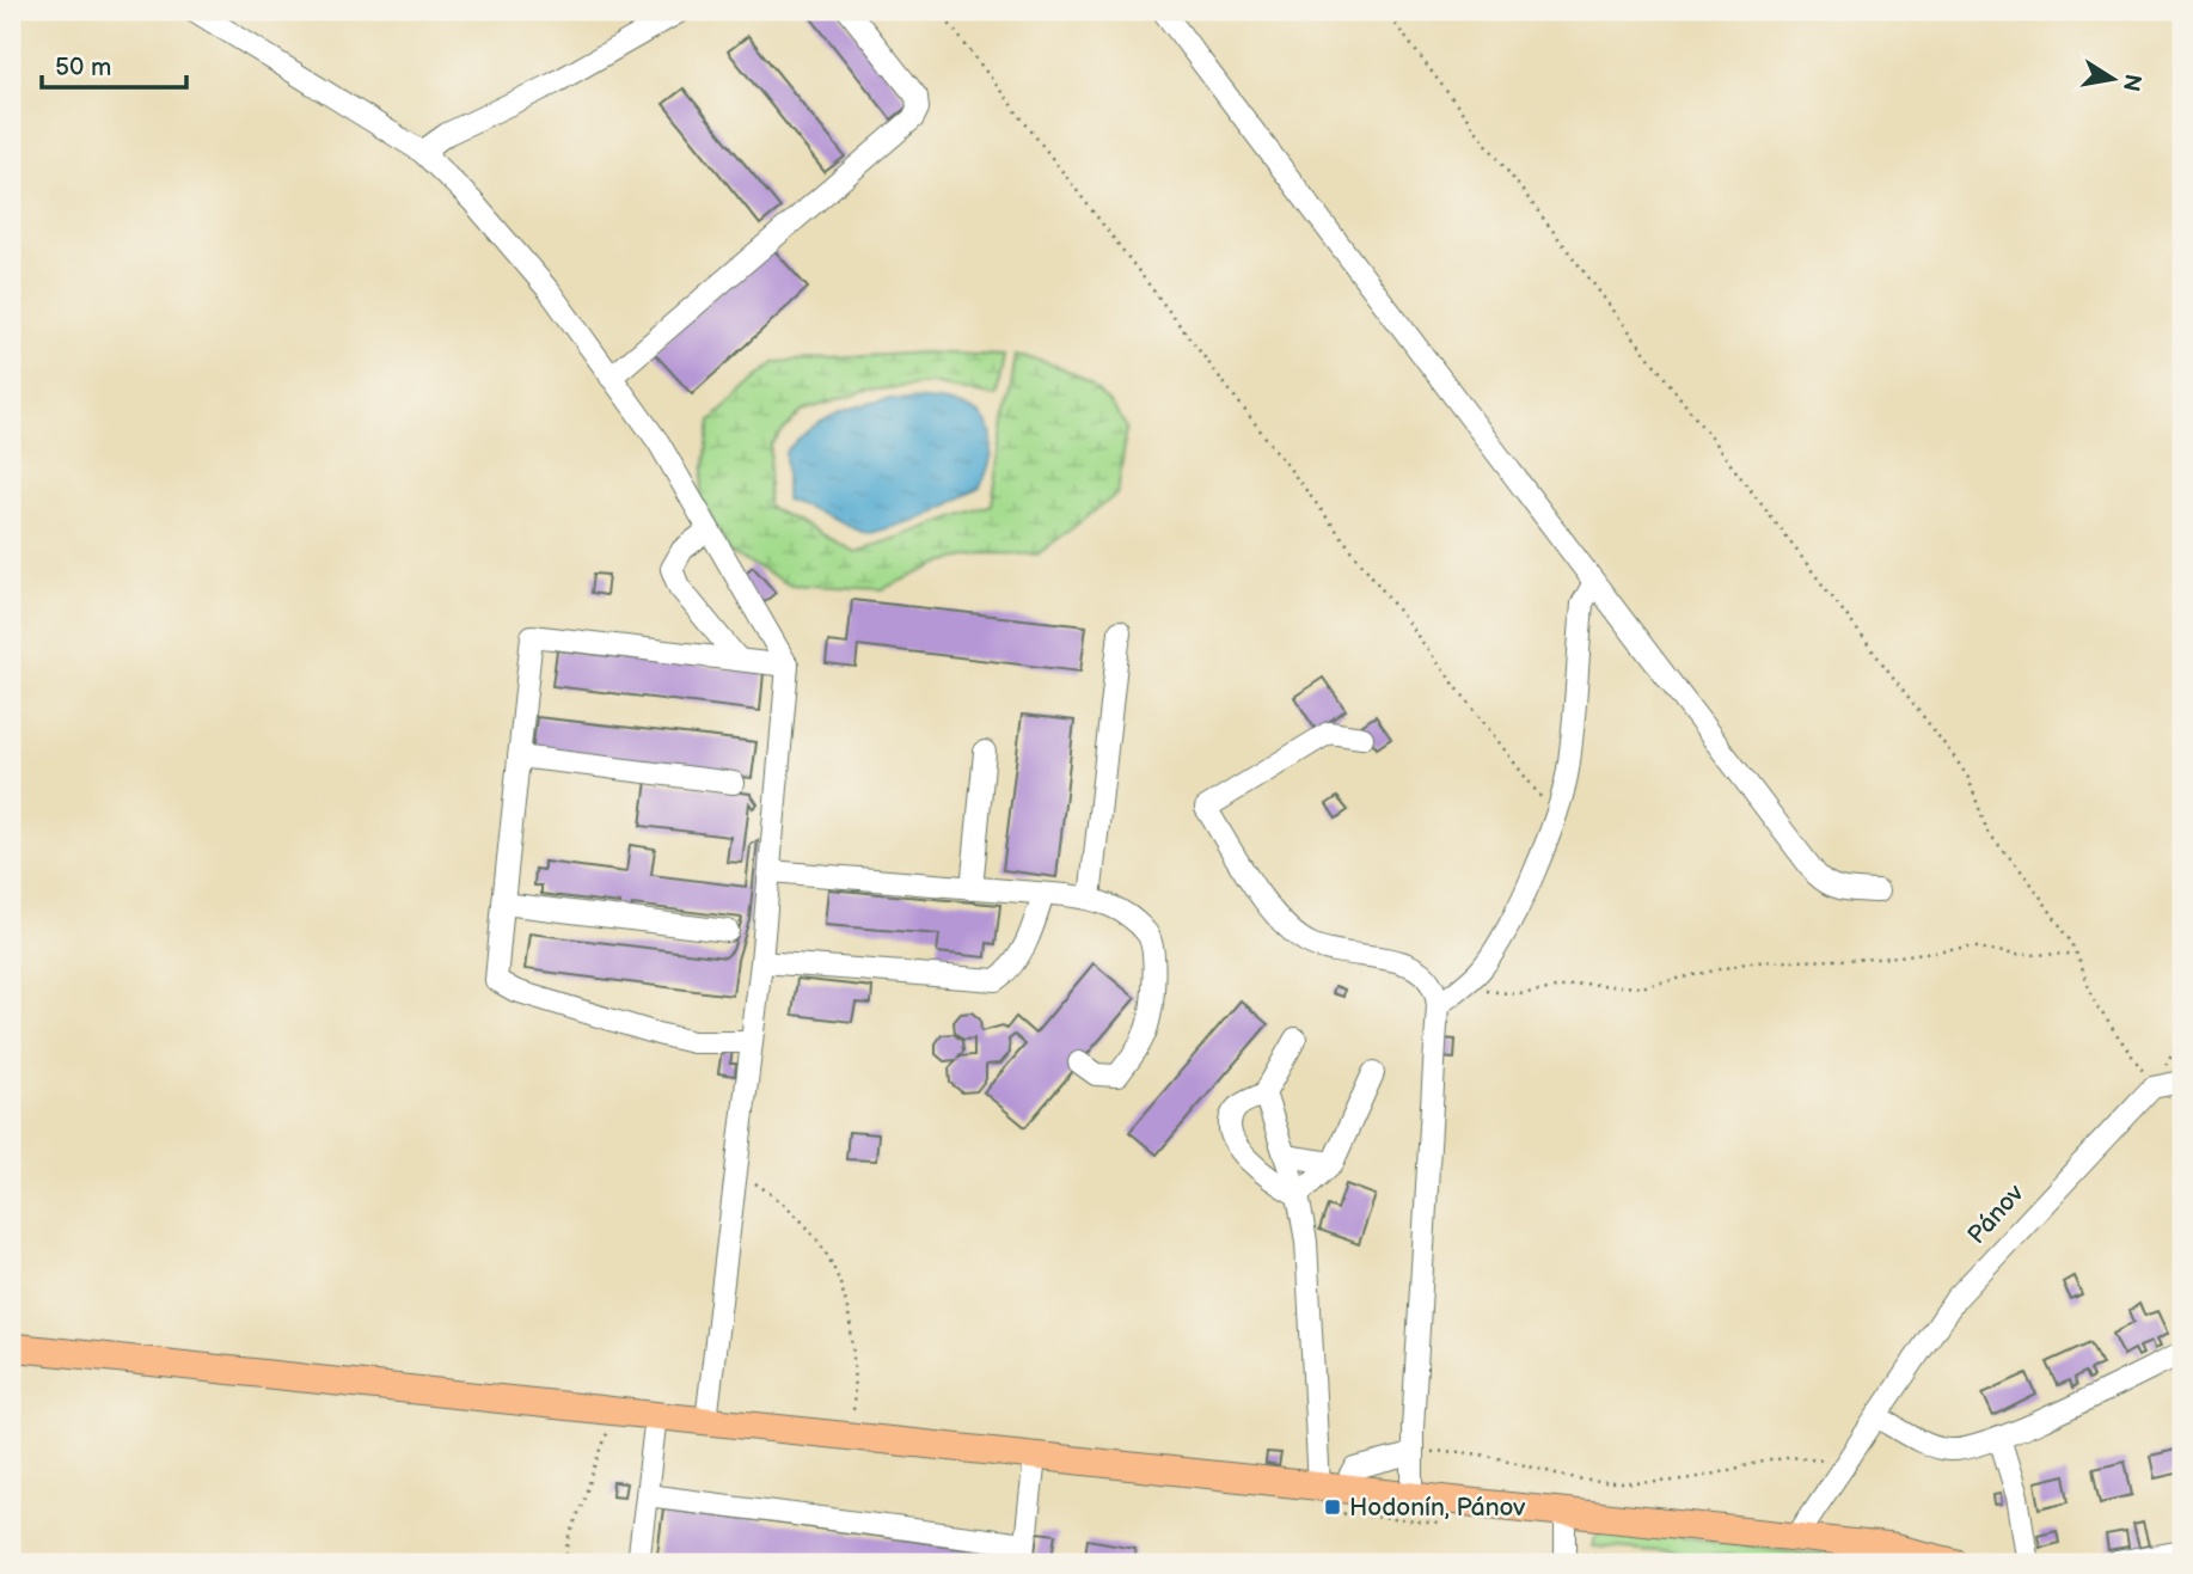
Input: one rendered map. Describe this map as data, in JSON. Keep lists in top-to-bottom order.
{
  "streets": {
    "street": ["Pánov"]
  },
  "places": {
    "transit": ["Hodonín, Pánov"]
  },
  "scale_bar": "50 m",
  "north": "right"
}
